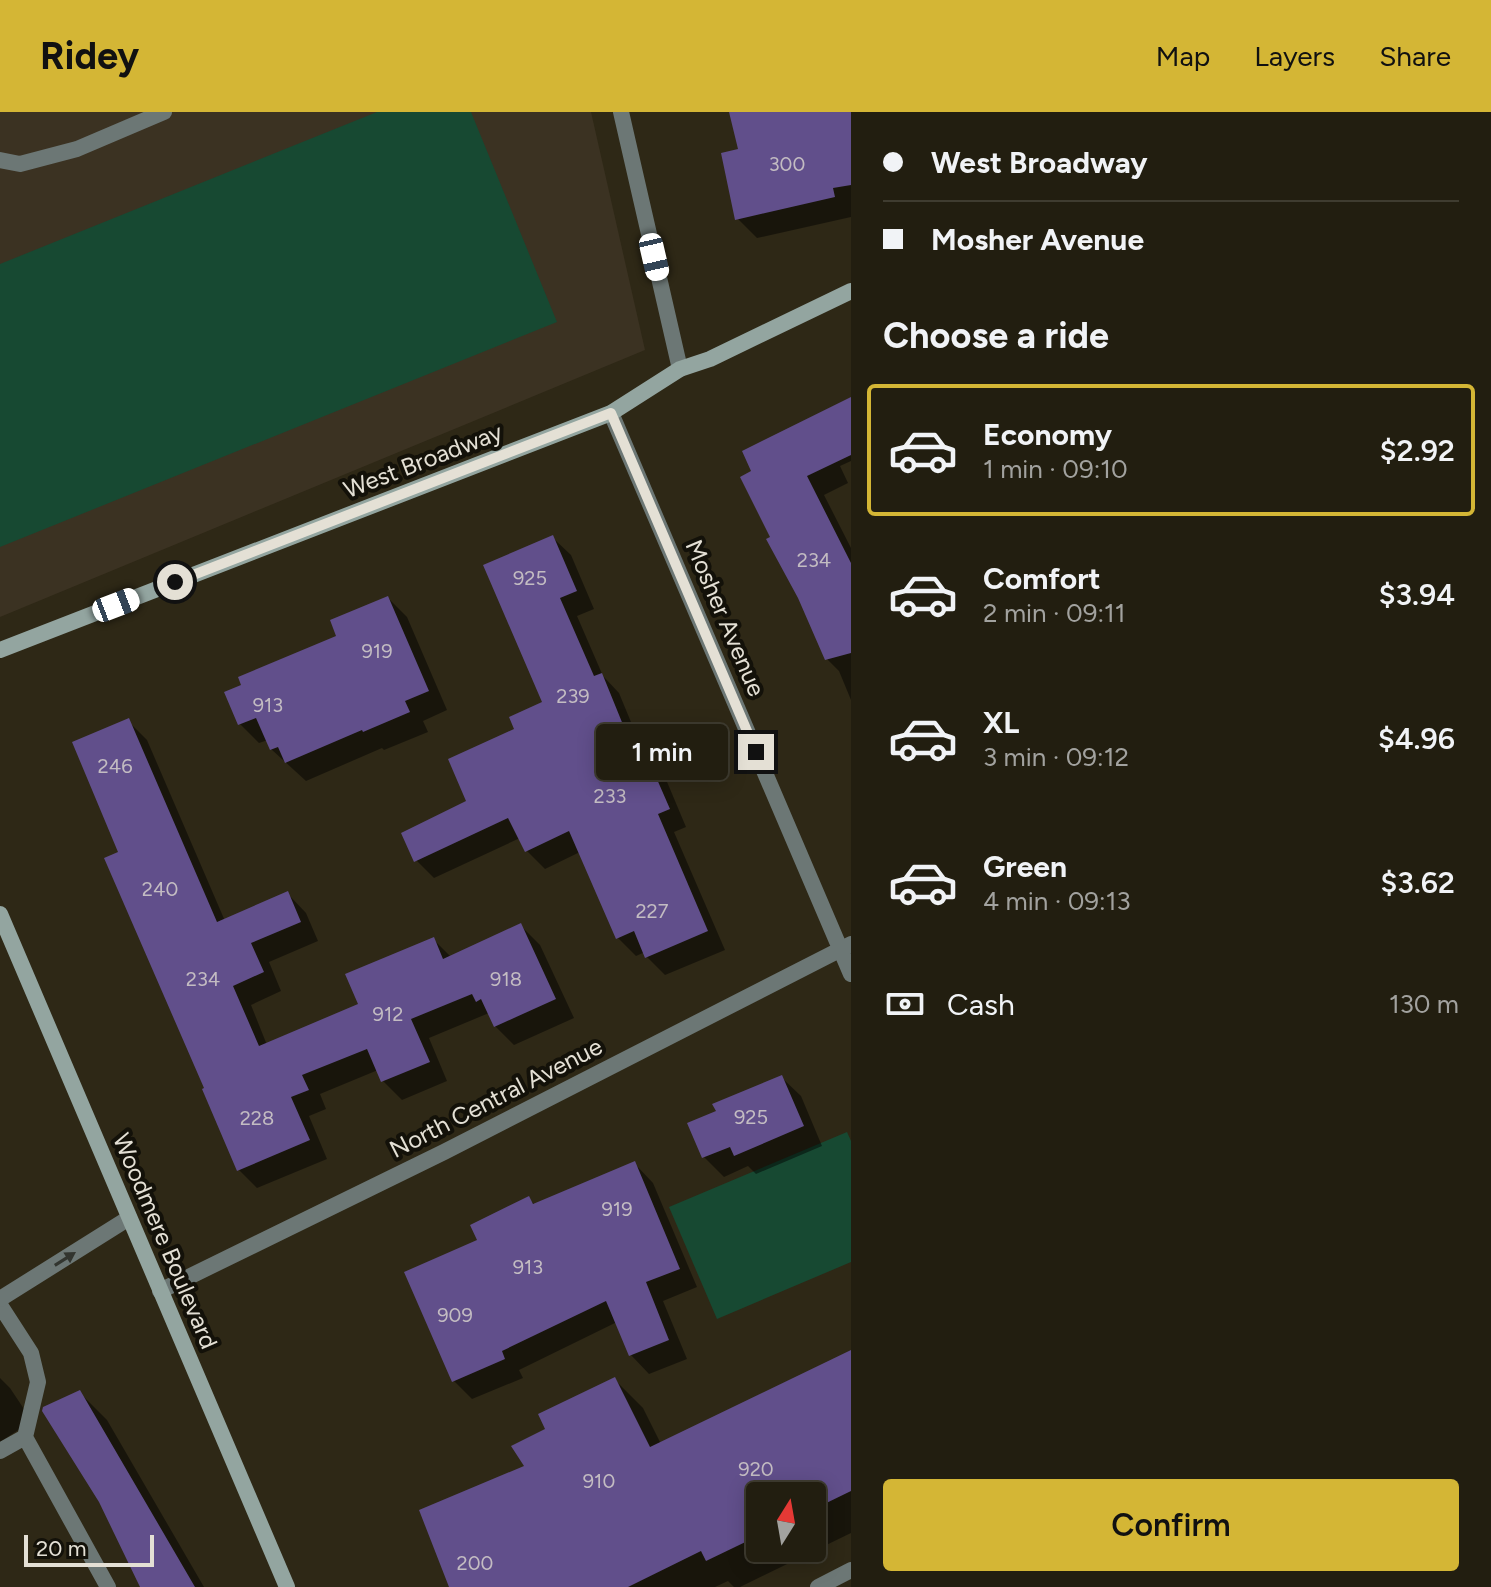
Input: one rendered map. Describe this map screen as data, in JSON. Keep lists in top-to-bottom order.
{
  "streets": {
    "main road": ["West Broadway", "Woodmere Boulevard"],
    "street": ["Mosher Avenue", "North Central Avenue"]
  },
  "crossings": [
    ["West Broadway", "Mosher Avenue"],
    ["Mosher Avenue", "North Central Avenue"],
    ["North Central Avenue", "Woodmere Boulevard"]
  ],
  "house_numbers": [
    "300",
    "234",
    "925",
    "919",
    "239",
    "913",
    "246",
    "233",
    "240",
    "227",
    "234",
    "918",
    "912",
    "925",
    "228",
    "919",
    "913",
    "909",
    "920",
    "910",
    "200"
  ],
  "scale_bar": "20 m",
  "north": "top",
  "page": {
    "header": "Ridey",
    "nav": ["Map", "Layers", "Share"],
    "banner": ["West Broadway", "Mosher Avenue"],
    "heading": "Choose a ride",
    "list": [
      {
        "name": "Economy",
        "note": "1 min · 09:10",
        "value": "$2.92"
      },
      {
        "name": "Comfort",
        "note": "2 min · 09:11",
        "value": "$3.94"
      },
      {
        "name": "XL",
        "note": "3 min · 09:12",
        "value": "$4.96"
      },
      {
        "name": "Green",
        "note": "4 min · 09:13",
        "value": "$3.62"
      }
    ],
    "bubble": "1 min",
    "pay": ["Cash", "130 m"],
    "buttons": "Confirm",
    "scale": "20 m"
  }
}
